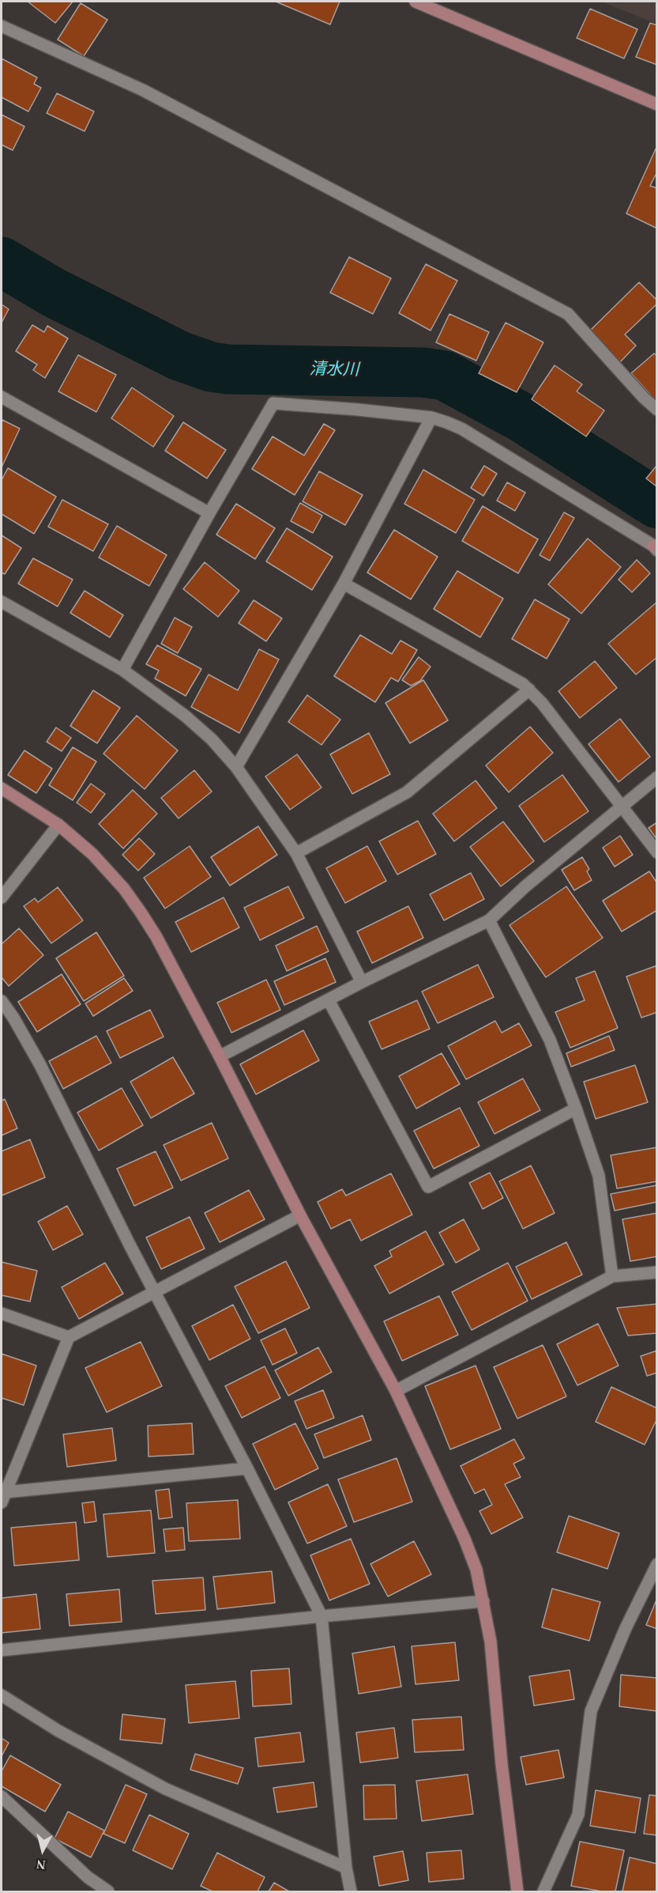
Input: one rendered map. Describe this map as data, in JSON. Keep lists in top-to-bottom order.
{
  "water": ["清水川"],
  "north": "bottom"
}
